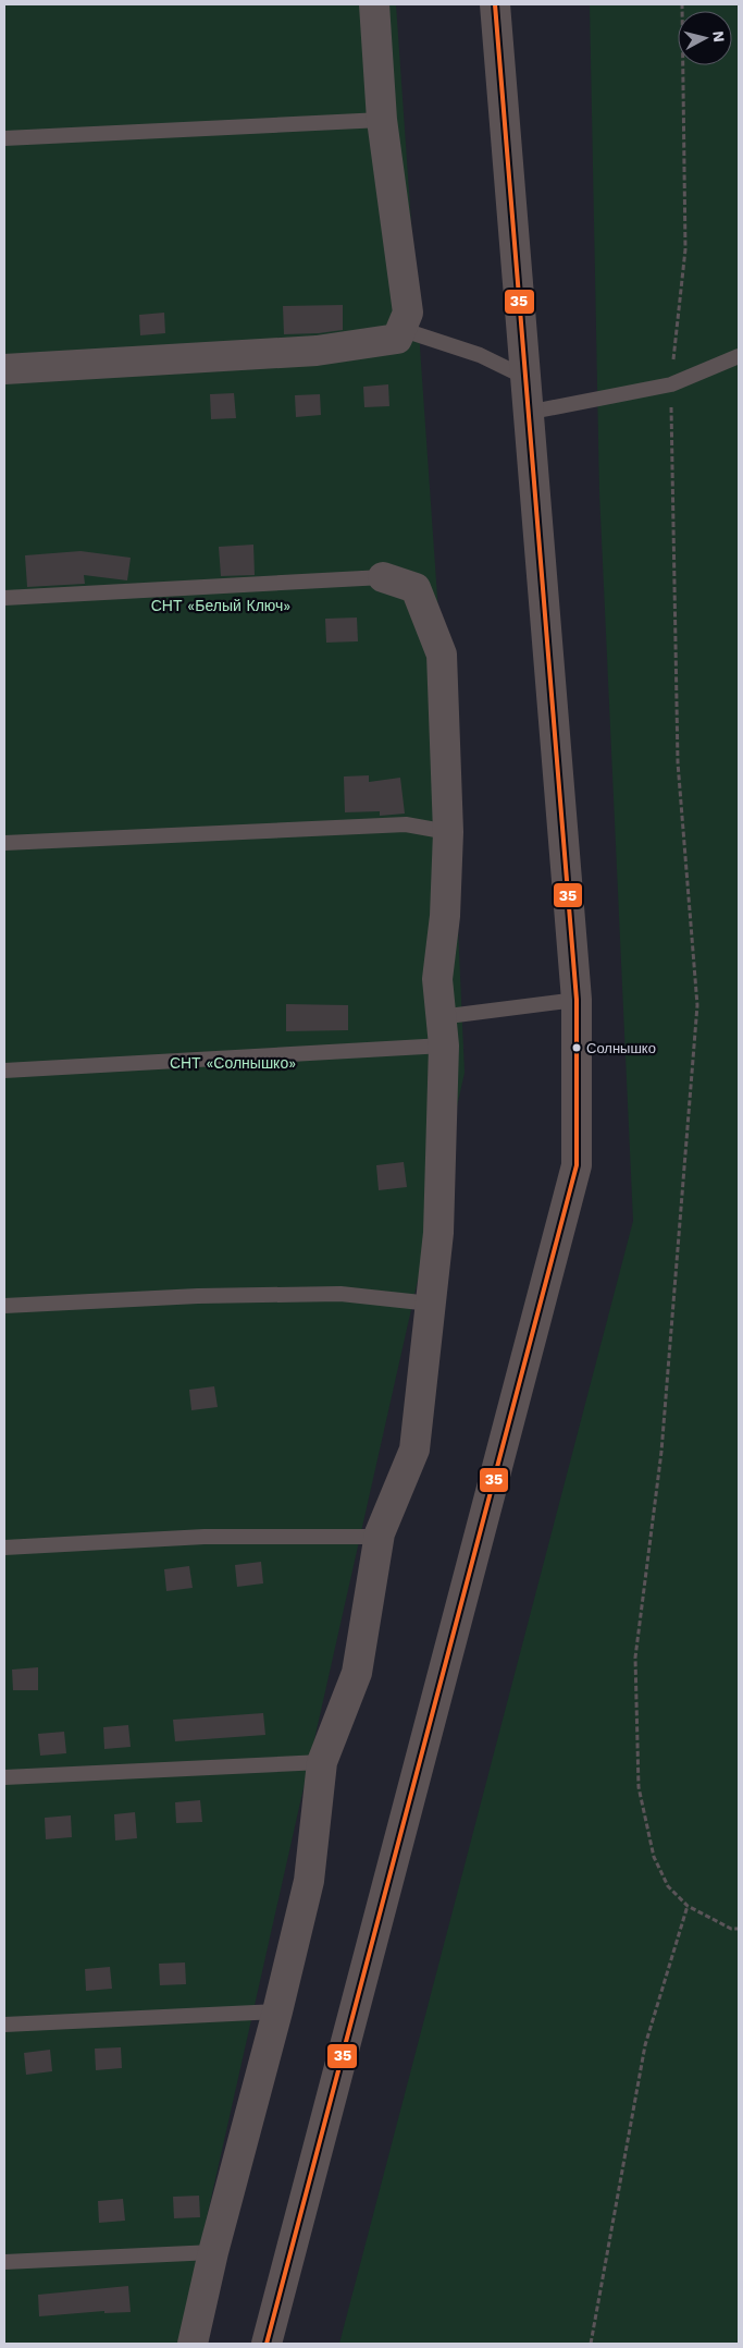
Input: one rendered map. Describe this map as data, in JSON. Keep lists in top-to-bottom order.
{
  "parks": ["СНТ «Белый Ключ»", "СНТ «Солнышко»"],
  "places": ["Солнышко"],
  "lines": ["transit line 35"],
  "north": "right"
}
